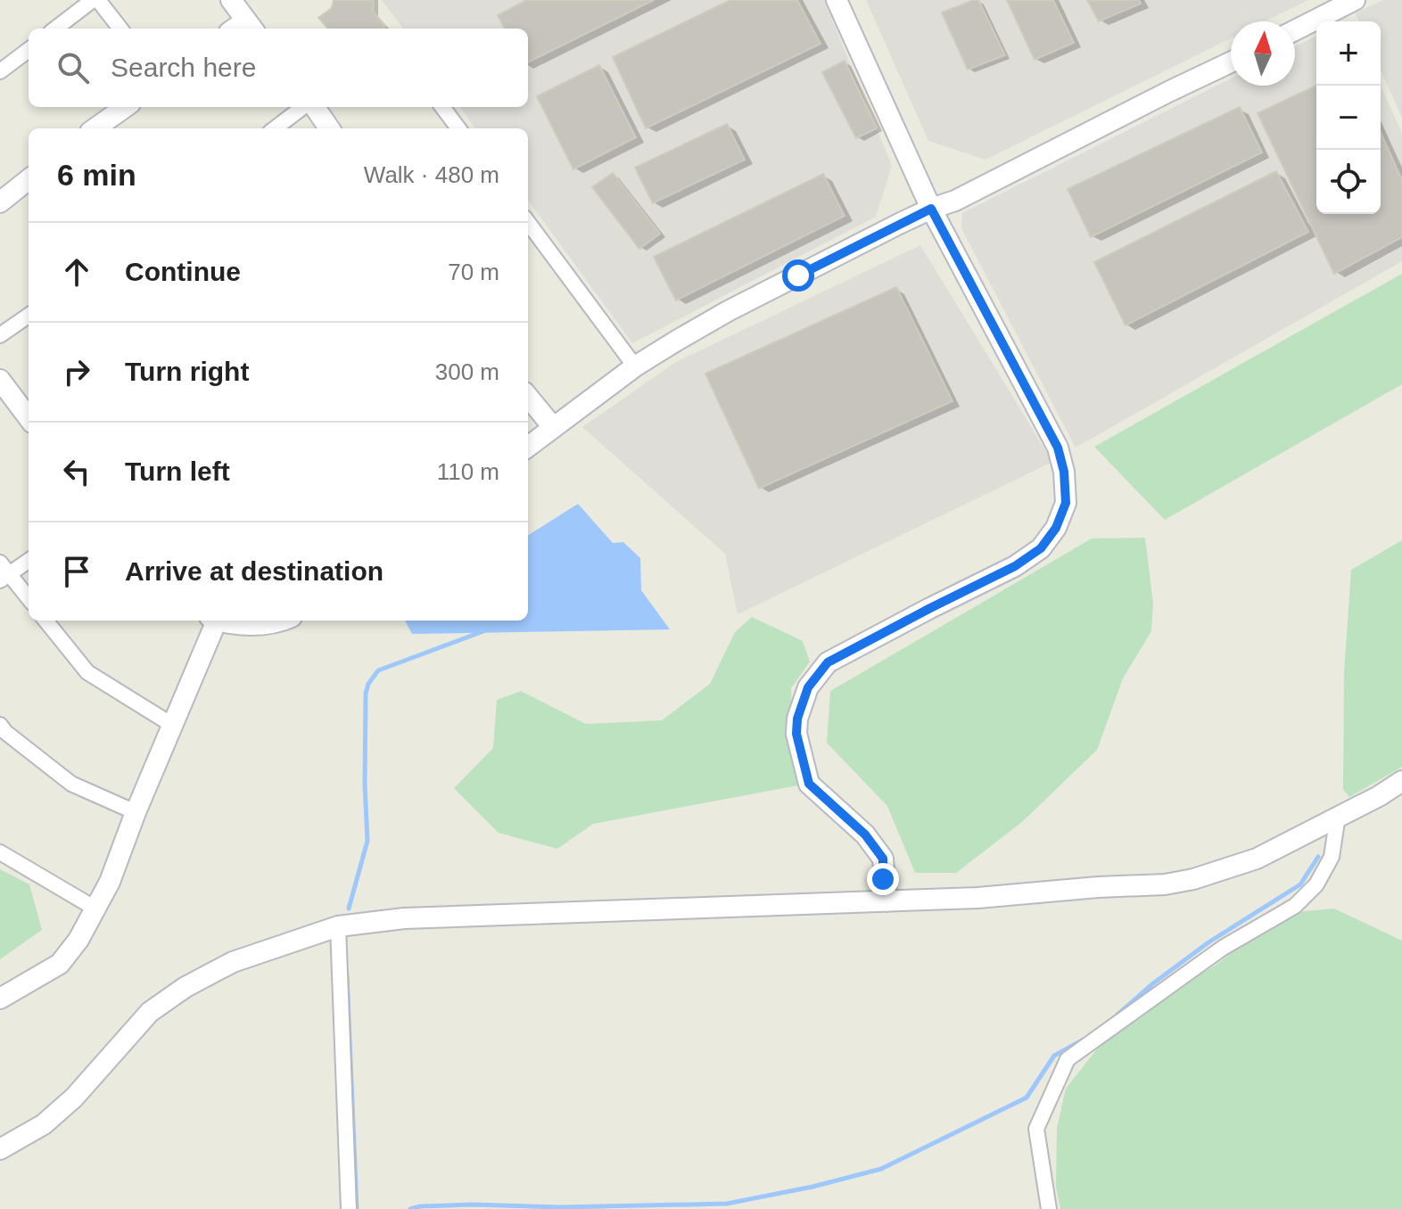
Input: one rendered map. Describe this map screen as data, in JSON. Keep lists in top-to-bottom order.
{
  "north": "top",
  "page": {
    "map_buttons": ["+", "−"],
    "search": "Search here",
    "heading": ["6 min", "Walk · 480 m"],
    "list": [
      ["Continue", "70 m"],
      ["Turn right", "300 m"],
      ["Turn left", "110 m"],
      "Arrive at destination"
    ]
  }
}
